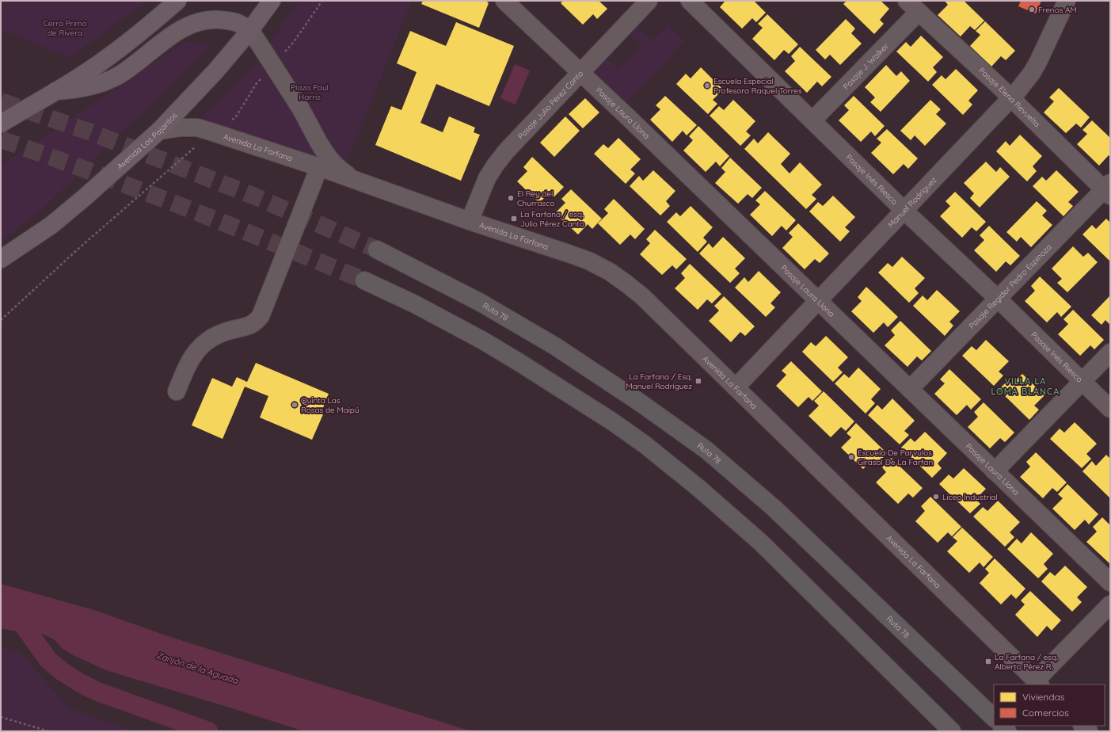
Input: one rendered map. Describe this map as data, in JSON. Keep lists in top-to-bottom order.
{
  "streets": {
    "highway": ["Ruta 78"],
    "main road": ["Avenida Los Pajaritos"],
    "street": [
      "Pasaje J. Walker",
      "Pasaje Elena Revuelta",
      "Pasaje Julio Pérez Canto",
      "Pasaje Laura Llona",
      "Avenida La Farfana",
      "Pasaje Inés Riesco",
      "Manuel Rodríguez",
      "Pasaje Regidor Pedro Espinoza"
    ]
  },
  "crossings": [
    ["Pasaje J. Walker", "Pasaje Elena Revuelta"],
    ["Pasaje J. Walker", "Pasaje Inés Riesco"],
    ["Pasaje Elena Revuelta", "Manuel Rodríguez"],
    ["Pasaje Elena Revuelta", "Pasaje Regidor Pedro Espinoza"],
    ["Pasaje Julio Pérez Canto", "Pasaje Laura Llona"],
    ["Pasaje Julio Pérez Canto", "Avenida La Farfana"],
    ["Pasaje Laura Llona", "Manuel Rodríguez"],
    ["Pasaje Laura Llona", "Pasaje Regidor Pedro Espinoza"],
    ["Avenida Los Pajaritos", "Avenida La Farfana"],
    ["Avenida La Farfana", "Manuel Rodríguez"],
    ["Pasaje Inés Riesco", "Manuel Rodríguez"],
    ["Pasaje Inés Riesco", "Pasaje Regidor Pedro Espinoza"]
  ],
  "districts": ["VILLA LA LOMA BLANCA"],
  "water": ["Zanjón de la Aguada"],
  "parks": ["Cerro Primo de Rivera", "Plaza Paul Harris"],
  "places": {
    "other": [
      "Frenos AM",
      "Escuela Especial Profesora Raquel Torres",
      "El Rey del Churrasco",
      "Quinta Las Rosas de Maipú",
      "Escuela De Parvulos Girasol De La Farfan",
      "Liceo Industrial"
    ],
    "transit": ["La Farfana / esq. Julio Pérez Canto", "La Farfana / Esq. Manuel Rodríguez", "La Farfana / esq. Alberto Pérez R."]
  },
  "legend": ["Viviendas", "Comercios"]
}
